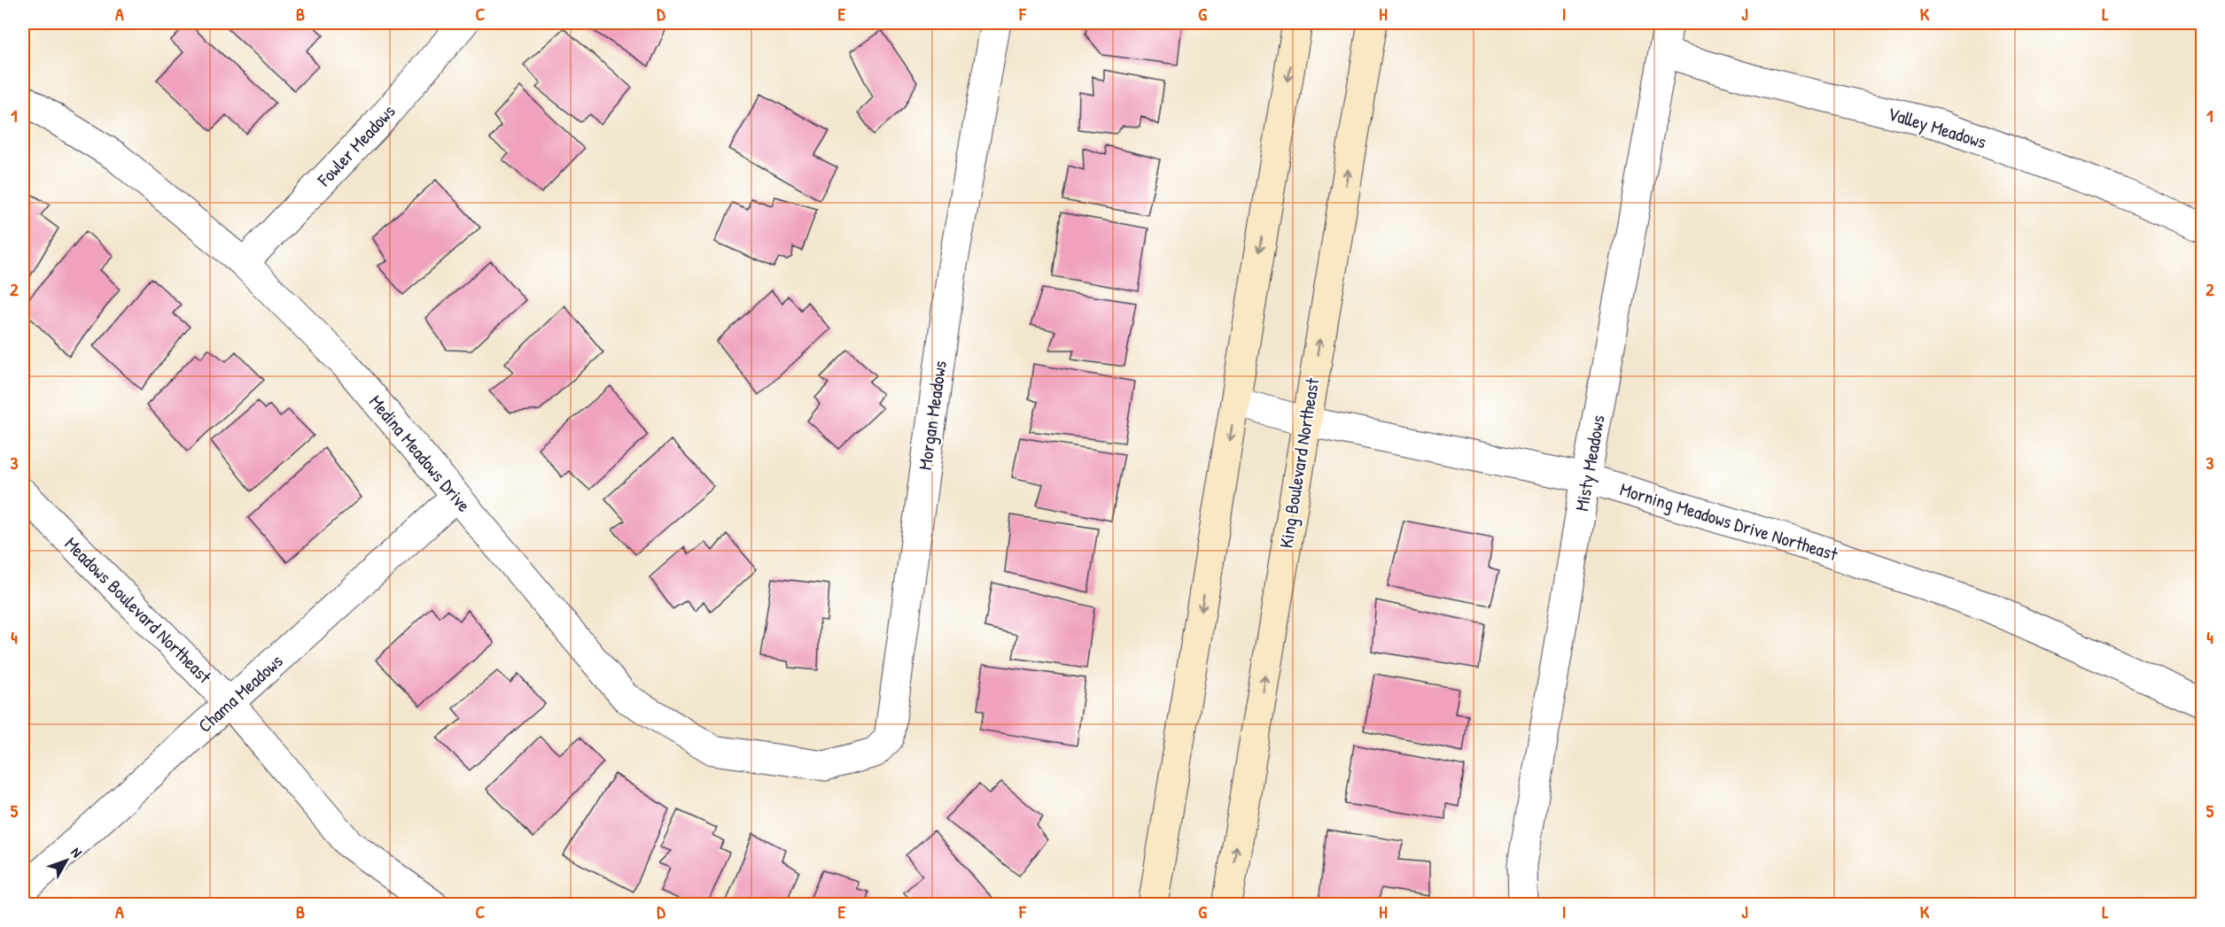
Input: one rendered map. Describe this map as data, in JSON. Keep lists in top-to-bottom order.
{
  "streets": {
    "street": [
      "Valley Meadows",
      "Fowler Meadows",
      "Morgan Meadows",
      "Medina Meadows Drive",
      "King Boulevard Northeast",
      "Misty Meadows",
      "Morning Meadows Drive Northeast",
      "Meadows Boulevard Northeast",
      "Chama Meadows"
    ]
  },
  "crossings": [
    ["Valley Meadows", "Misty Meadows"],
    ["Fowler Meadows", "Medina Meadows Drive"],
    ["Morgan Meadows", "Medina Meadows Drive"],
    ["Medina Meadows Drive", "Chama Meadows"],
    ["King Boulevard Northeast", "Morning Meadows Drive Northeast"],
    ["Misty Meadows", "Morning Meadows Drive Northeast"],
    ["Meadows Boulevard Northeast", "Chama Meadows"]
  ],
  "north": "top right",
  "grid": {
    "columns": [
      "A",
      "B",
      "C",
      "D",
      "E",
      "F",
      "G",
      "H",
      "I",
      "J",
      "K",
      "L"
    ],
    "rows": [
      "1",
      "2",
      "3",
      "4",
      "5"
    ]
  }
}
